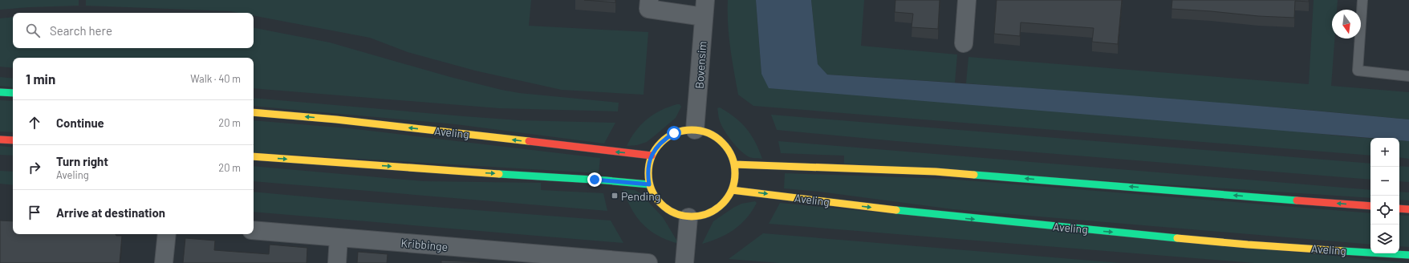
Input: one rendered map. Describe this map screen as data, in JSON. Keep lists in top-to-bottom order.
{
  "streets": {
    "main road": ["Aveling"],
    "street": ["Bovensim", "Kribbinge"]
  },
  "crossings": [
    ["Bovensim", "Aveling"]
  ],
  "places": {
    "transit": ["Pending"]
  },
  "north": "bottom",
  "page": {
    "search": "Search here",
    "heading": ["1 min", "Walk · 40 m"],
    "list": [
      ["Continue", "20 m"],
      ["Turn right", "Aveling", "20 m"],
      "Arrive at destination"
    ],
    "map_buttons": ["+", "−"]
  }
}
